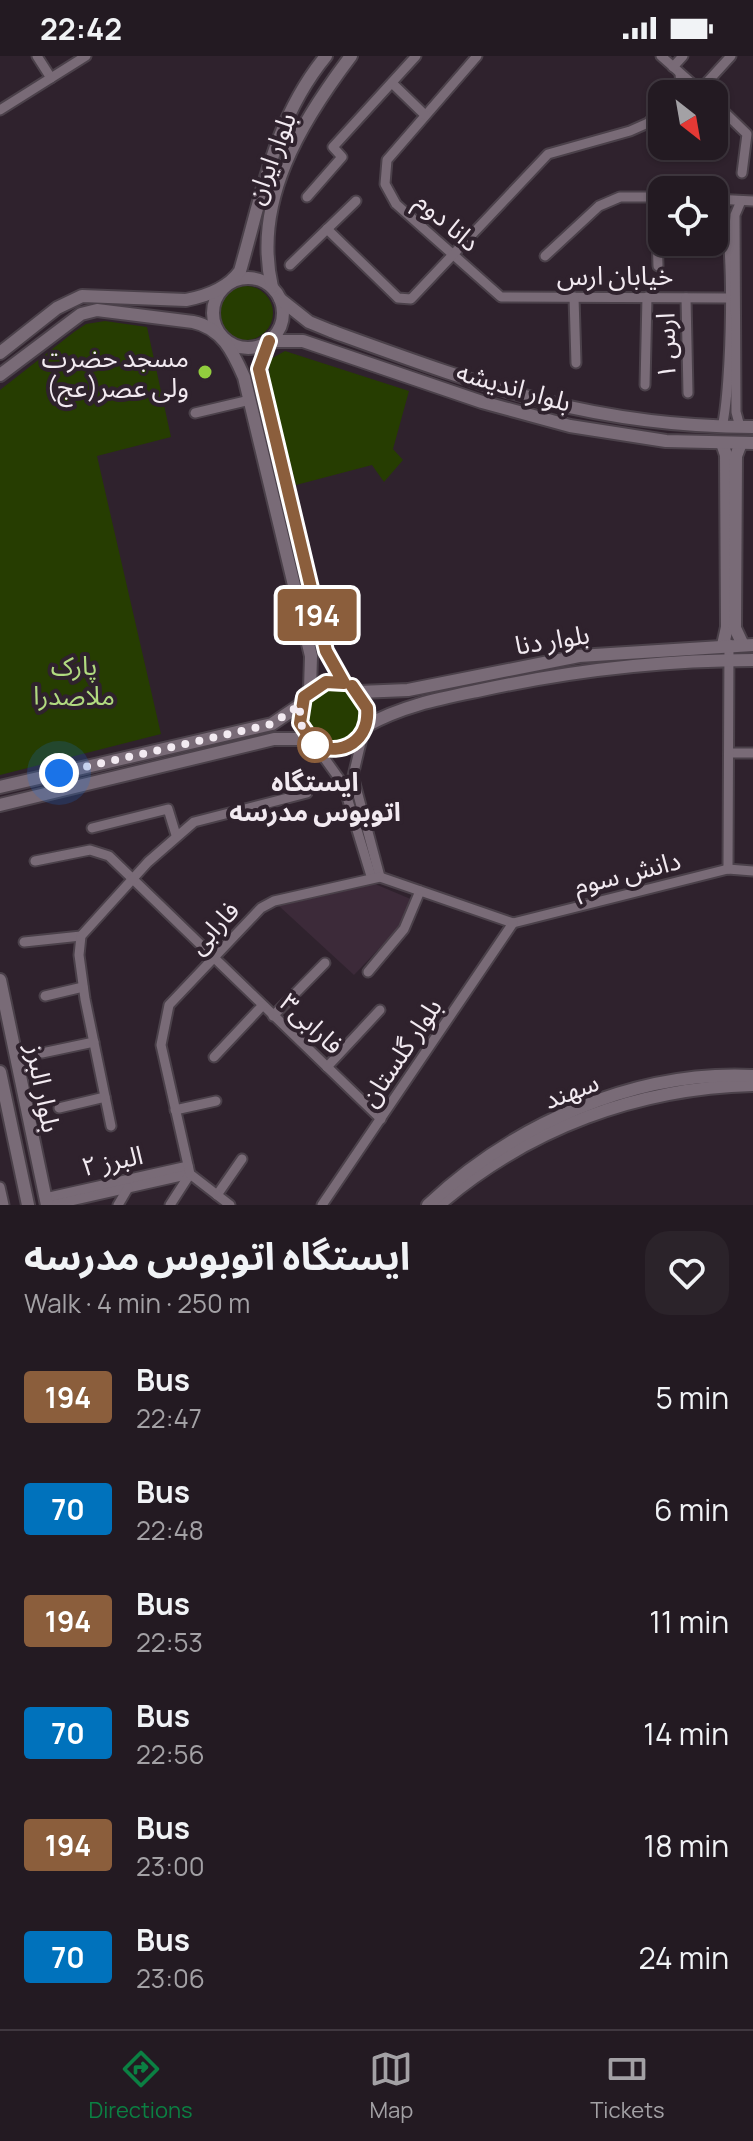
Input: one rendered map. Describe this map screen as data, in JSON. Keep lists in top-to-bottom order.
{
  "streets": {
    "main road": [
      "بلوار ایران",
      "بلوار اندیشه",
      "بلوار دنا",
      "بلوار البرز",
      "سهند"
    ],
    "street": [
      "دانا دوم",
      "خیابان ارس",
      "ارس ۱",
      "دانش سوم",
      "فارابی",
      "فارابی۳",
      "بلوار گلستان",
      "البرز ۲"
    ]
  },
  "crossings": [
    ["بلوار ایران", "بلوار اندیشه"],
    ["دانا دوم", "خیابان ارس"],
    ["خیابان ارس", "ارس ۱"],
    ["دانش سوم", "بلوار گلستان"],
    ["فارابی", "فارابی۳"],
    ["فارابی", "البرز ۲"],
    ["فارابی۳", "بلوار گلستان"],
    ["بلوار البرز", "البرز ۲"]
  ],
  "parks": ["پارک ملاصدرا"],
  "places": ["مسجد حضرت ولی عصر(عج)", "ایستگاه اتوبوس مدرسه"],
  "lines": ["bus line 194"],
  "north": "bottom right",
  "page": {
    "status": "22:42",
    "on_map": "194",
    "heading": ["ایستگاه اتوبوس مدرسه", "Walk · 4 min · 250 m"],
    "list": [
      {
        "mark": "194",
        "name": "Bus",
        "note": "22:47",
        "value": "5 min"
      },
      {
        "mark": "70",
        "name": "Bus",
        "note": "22:48",
        "value": "6 min"
      },
      {
        "mark": "194",
        "name": "Bus",
        "note": "22:53",
        "value": "11 min"
      },
      {
        "mark": "70",
        "name": "Bus",
        "note": "22:56",
        "value": "14 min"
      },
      {
        "mark": "194",
        "name": "Bus",
        "note": "23:00",
        "value": "18 min"
      },
      {
        "mark": "70",
        "name": "Bus",
        "note": "23:06",
        "value": "24 min"
      }
    ],
    "tabs": ["Directions", "Map", "Tickets"]
  }
}
